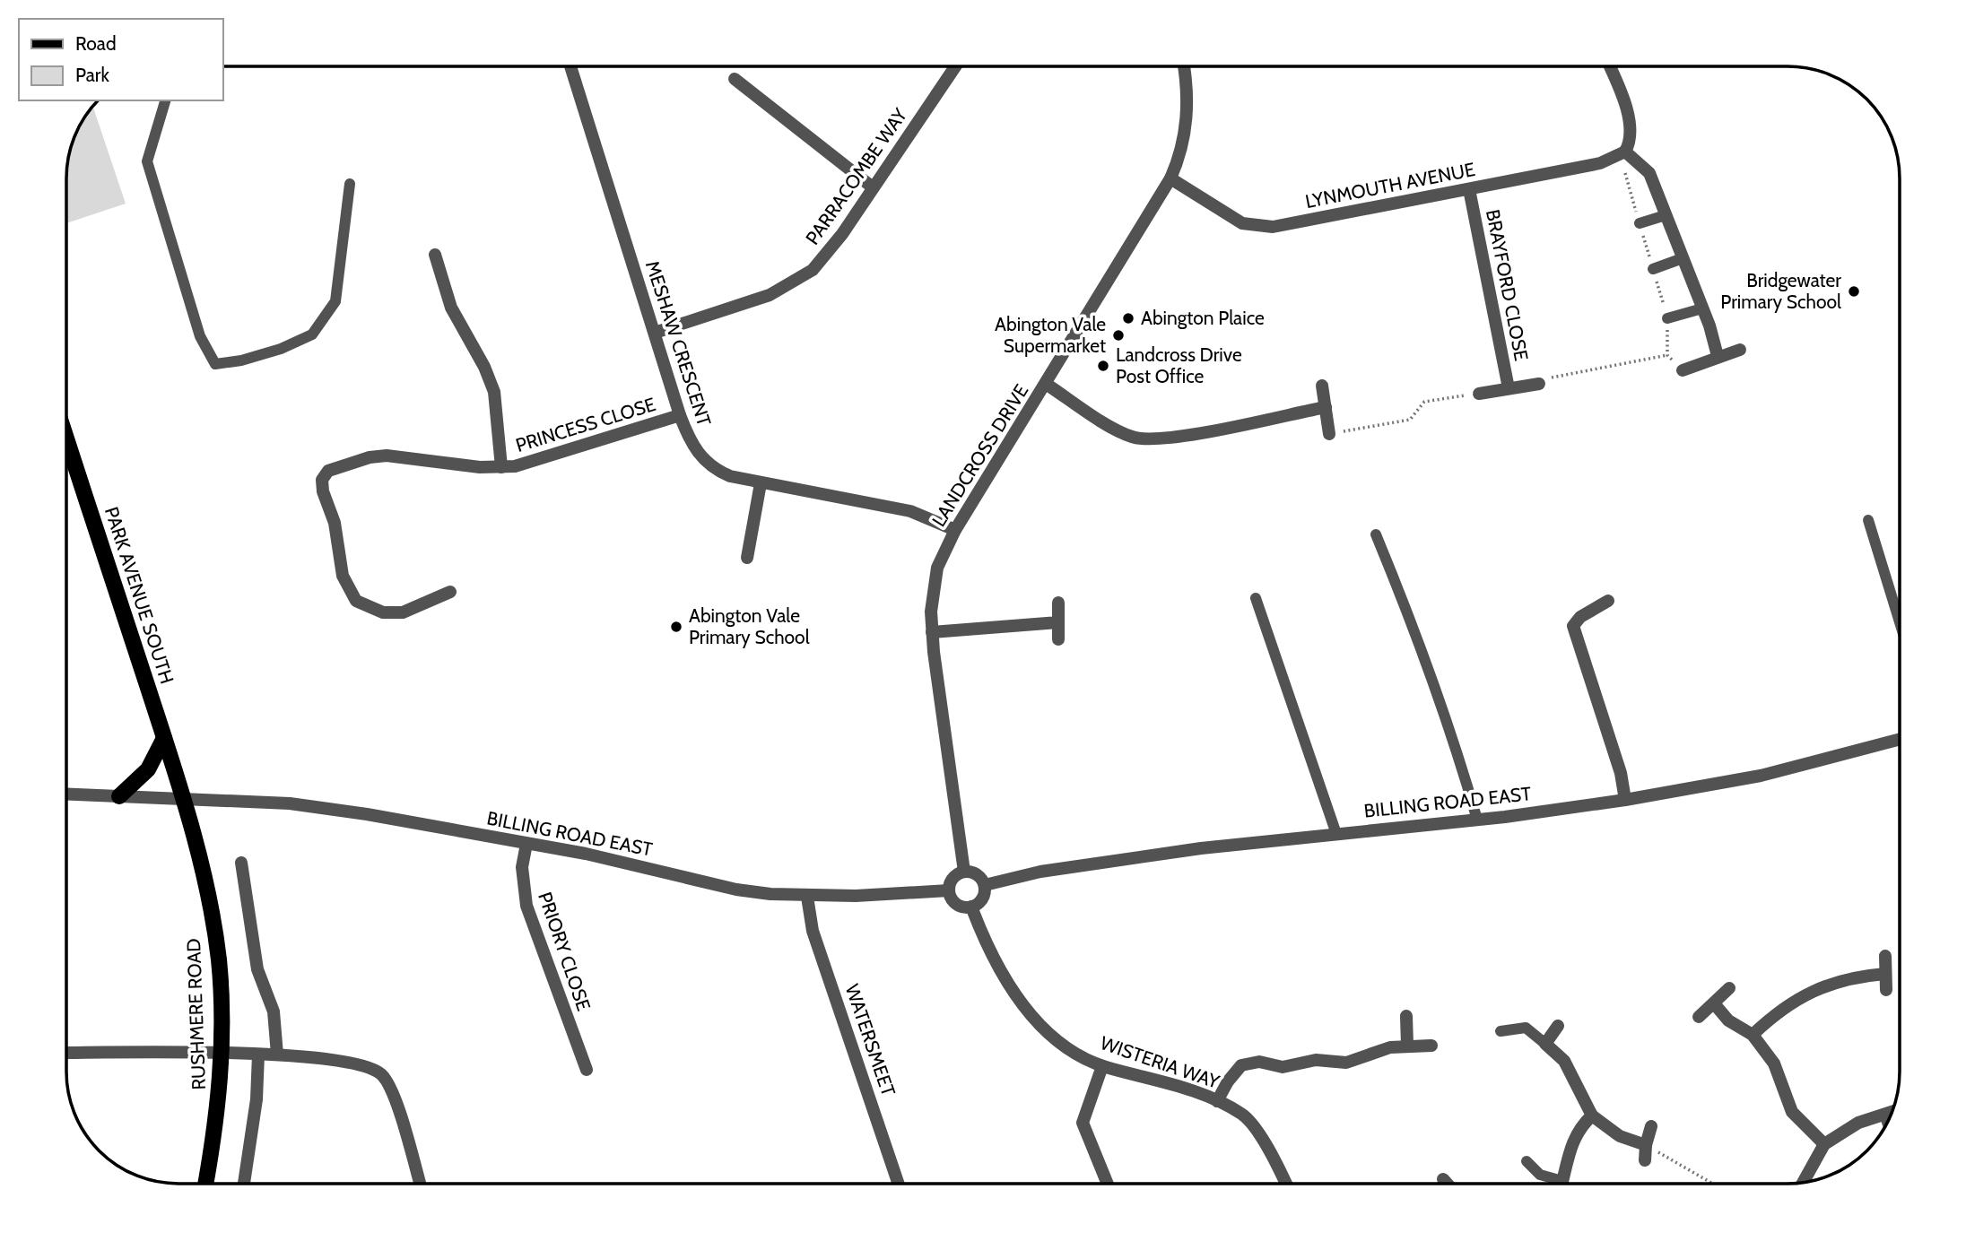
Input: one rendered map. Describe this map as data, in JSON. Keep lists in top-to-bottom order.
{
  "streets": {
    "main road": ["PARK AVENUE SOUTH", "RUSHMERE ROAD"],
    "street": [
      "PARRACOMBE WAY",
      "LYNMOUTH AVENUE",
      "BRAYFORD CLOSE",
      "MESHAW CRESCENT",
      "PRINCESS CLOSE",
      "LANDCROSS DRIVE",
      "BILLING ROAD EAST",
      "PRIORY CLOSE",
      "WATERSMEET",
      "WISTERIA WAY"
    ]
  },
  "crossings": [
    ["PARRACOMBE WAY", "MESHAW CRESCENT"],
    ["LYNMOUTH AVENUE", "BRAYFORD CLOSE"],
    ["LYNMOUTH AVENUE", "LANDCROSS DRIVE"],
    ["MESHAW CRESCENT", "PRINCESS CLOSE"],
    ["MESHAW CRESCENT", "LANDCROSS DRIVE"],
    ["LANDCROSS DRIVE", "BILLING ROAD EAST"],
    ["LANDCROSS DRIVE", "WISTERIA WAY"],
    ["PARK AVENUE SOUTH", "BILLING ROAD EAST"],
    ["PARK AVENUE SOUTH", "RUSHMERE ROAD"],
    ["BILLING ROAD EAST", "PRIORY CLOSE"],
    ["BILLING ROAD EAST", "RUSHMERE ROAD"],
    ["BILLING ROAD EAST", "WATERSMEET"],
    ["BILLING ROAD EAST", "WISTERIA WAY"]
  ],
  "places": [
    "Bridgewater Primary School",
    "Abington Plaice",
    "Abington Vale Supermarket",
    "Landcross Drive Post Office",
    "Abington Vale Primary School"
  ],
  "legend": ["Road", "Park"]
}
